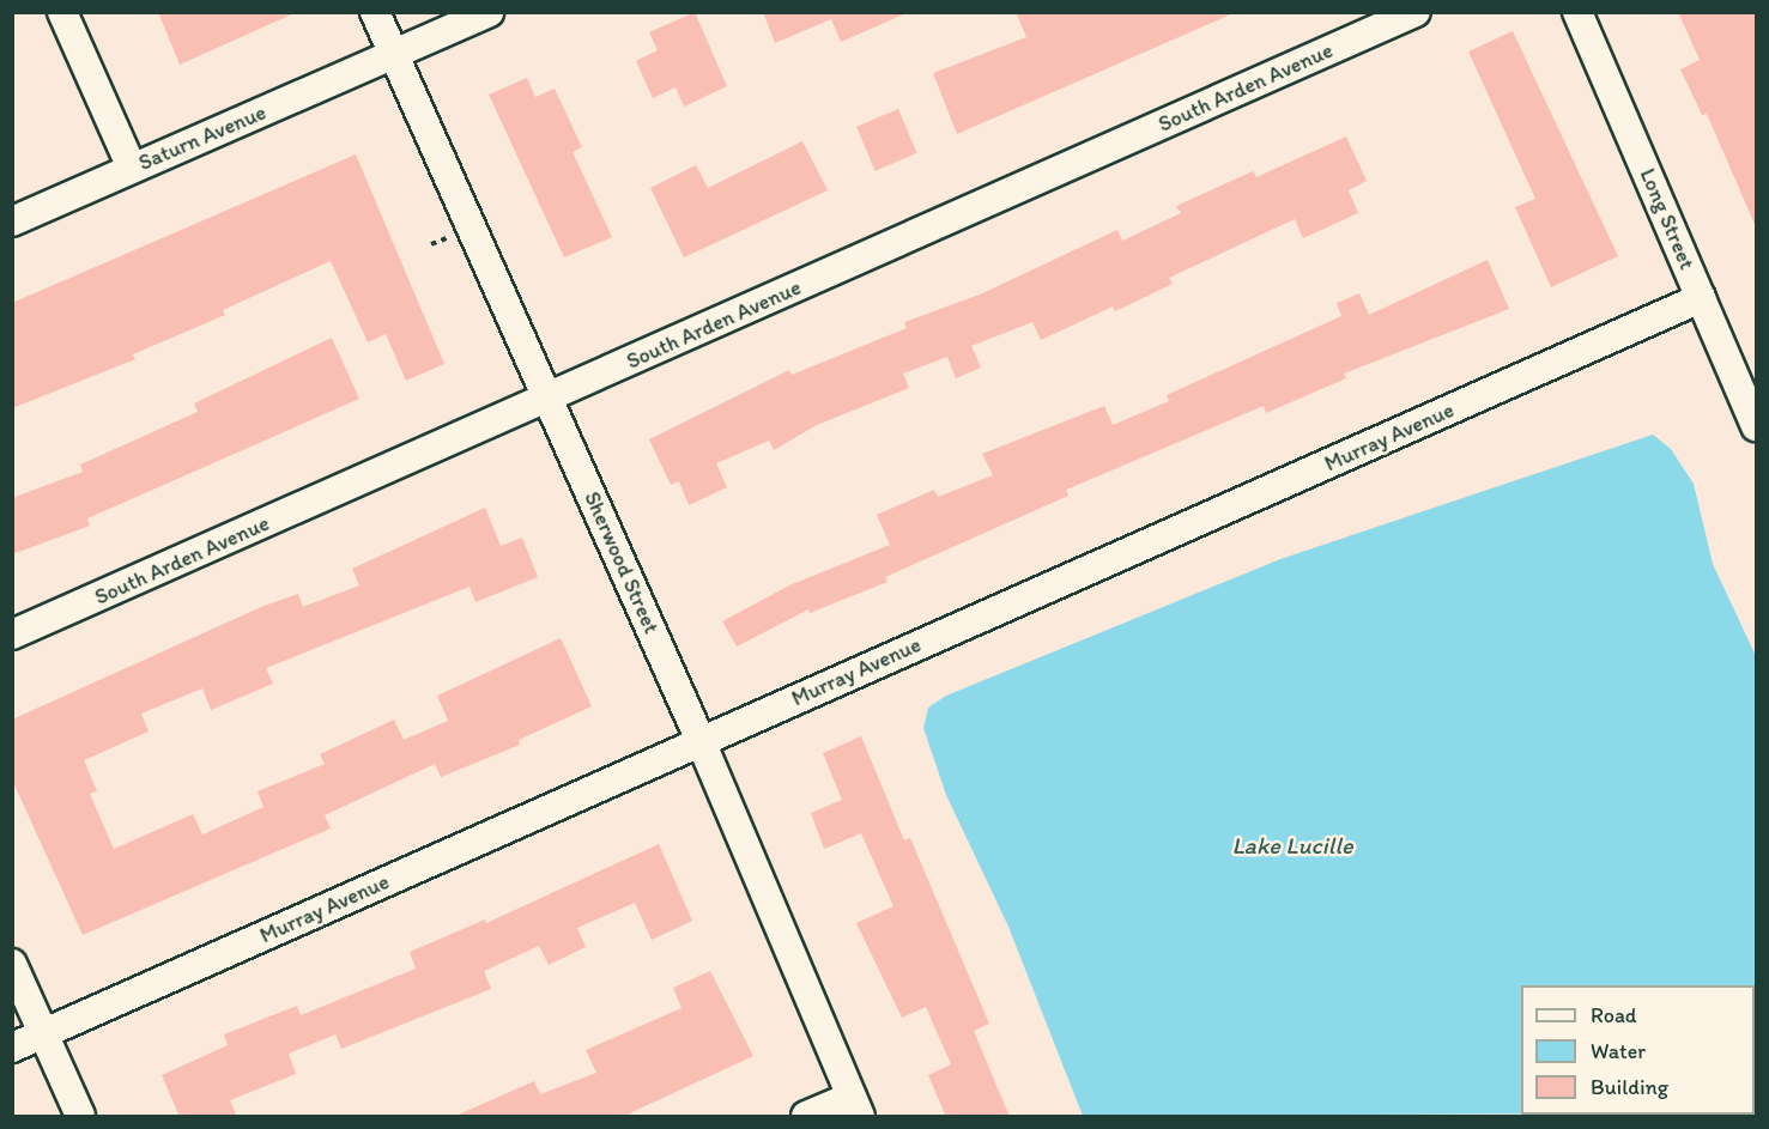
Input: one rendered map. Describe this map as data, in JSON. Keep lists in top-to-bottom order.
{
  "streets": {
    "street": [
      "South Arden Avenue",
      "Saturn Avenue",
      "Long Street",
      "Murray Avenue",
      "Sherwood Street"
    ]
  },
  "crossings": [
    ["South Arden Avenue", "Sherwood Street"],
    ["Saturn Avenue", "Sherwood Street"],
    ["Long Street", "Murray Avenue"],
    ["Murray Avenue", "Sherwood Street"]
  ],
  "water": ["Lake Lucille"],
  "legend": ["Road", "Water", "Building"]
}
